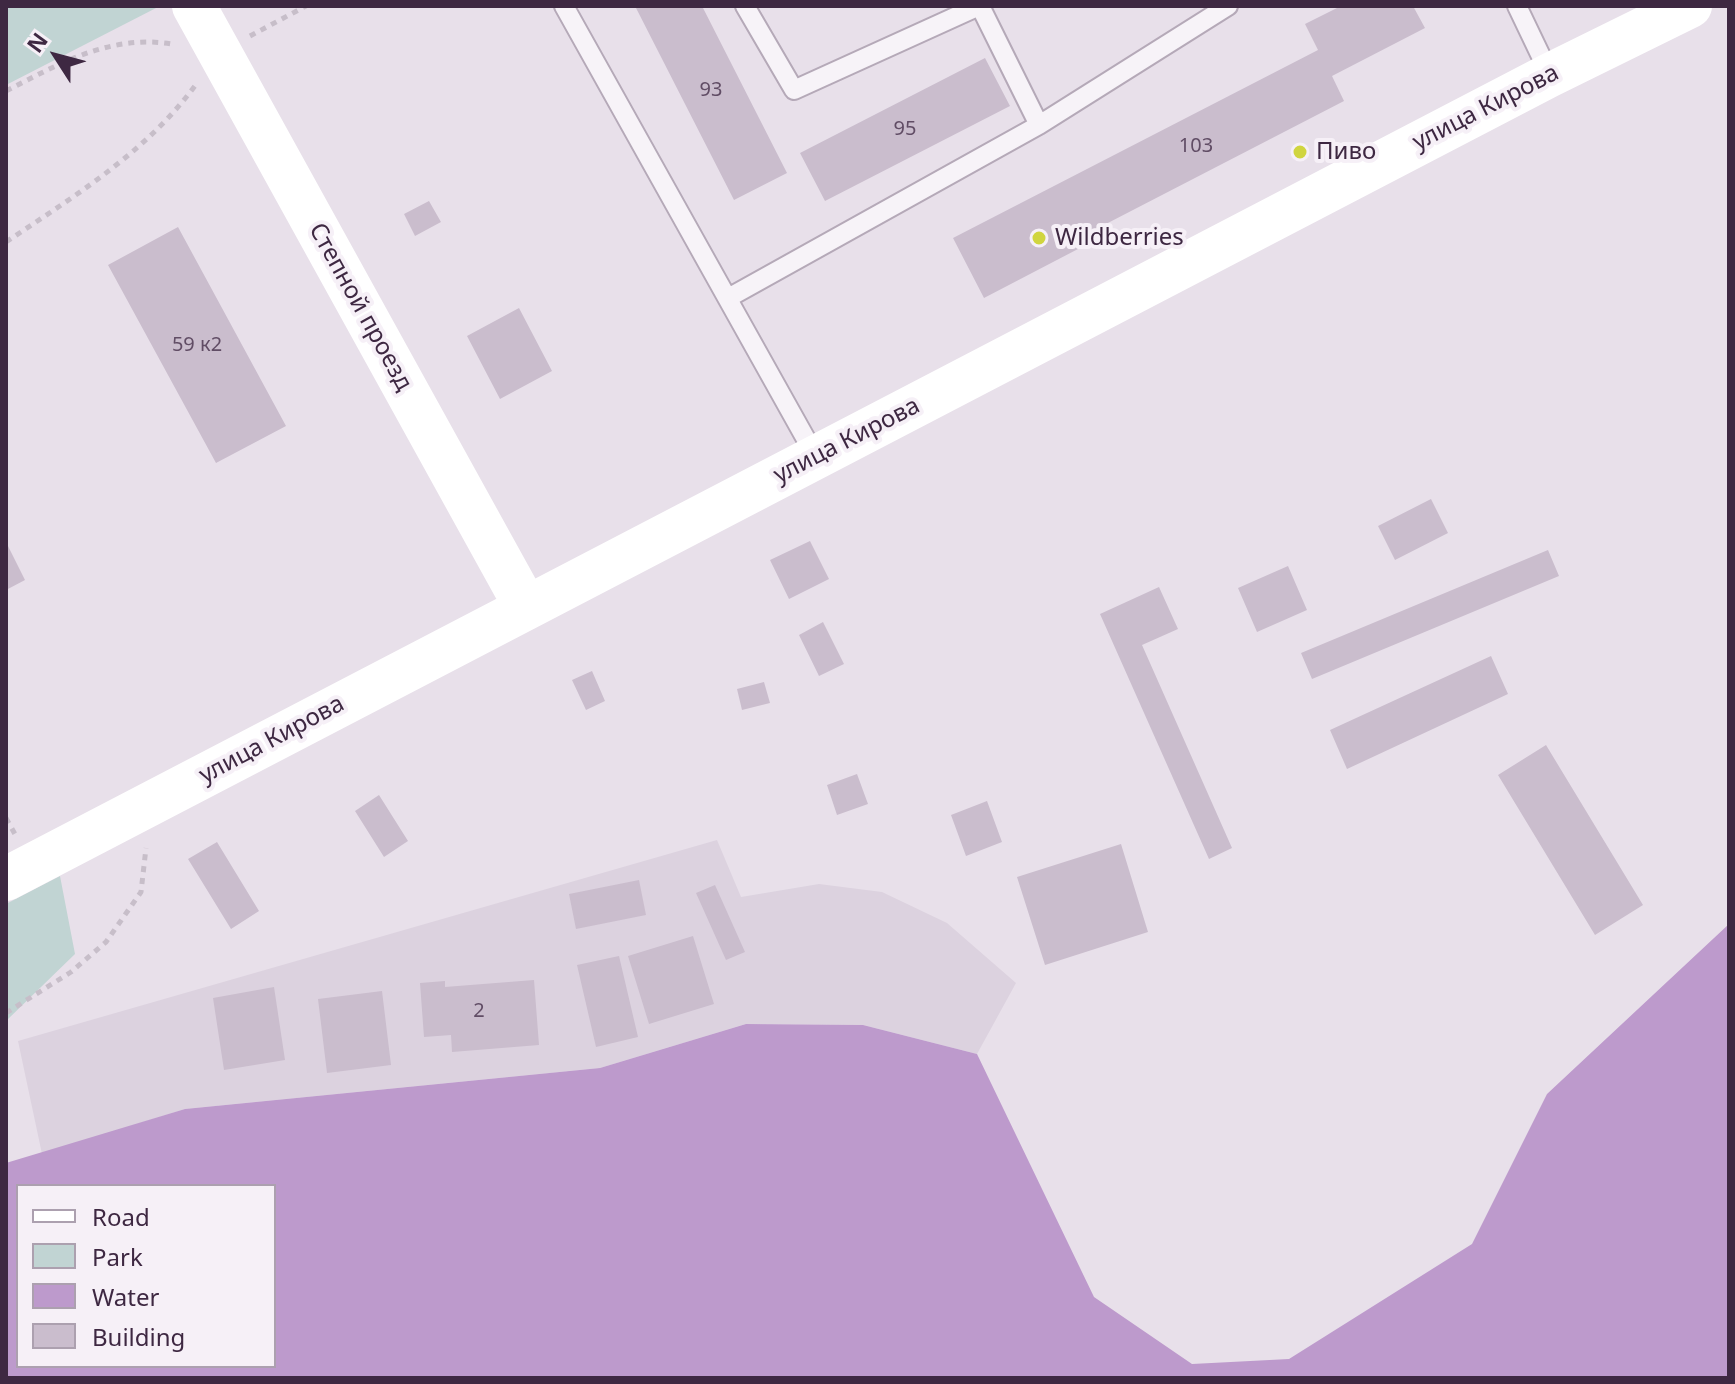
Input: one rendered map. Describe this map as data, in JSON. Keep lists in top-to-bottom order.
{
  "streets": {
    "main road": ["улица Кирова", "Степной проезд"]
  },
  "crossings": [
    ["улица Кирова", "Степной проезд"]
  ],
  "places": ["Пиво", "Wildberries"],
  "house_numbers": [
    "93",
    "95",
    "103",
    "59 к2",
    "2"
  ],
  "legend": [
    "Road",
    "Park",
    "Water",
    "Building"
  ],
  "north": "top left"
}
